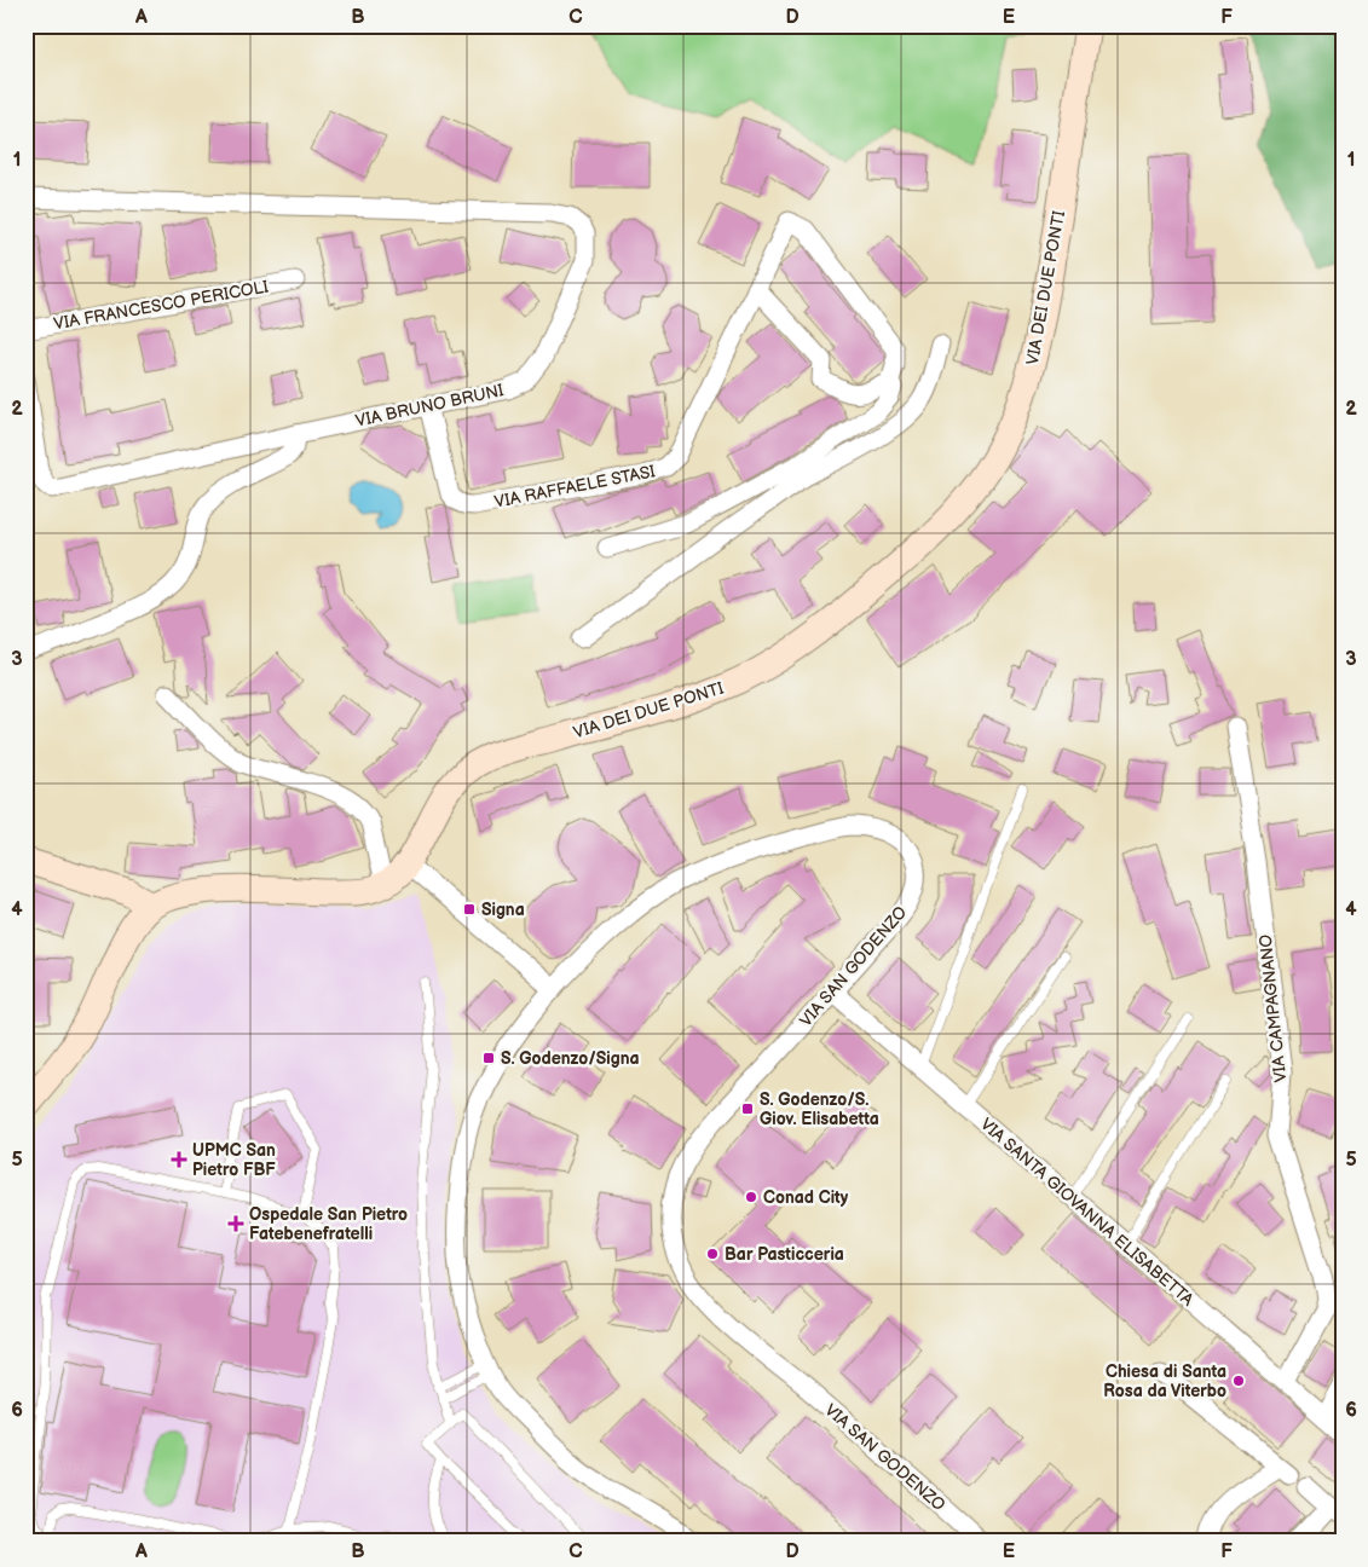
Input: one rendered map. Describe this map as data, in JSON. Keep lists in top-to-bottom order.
{
  "streets": {
    "street": [
      "VIA DEI DUE PONTI",
      "VIA FRANCESCO PERICOLI",
      "VIA BRUNO BRUNI",
      "VIA RAFFAELE STASI",
      "VIA SAN GODENZO",
      "VIA CAMPAGNANO",
      "VIA SANTA GIOVANNA ELISABETTA"
    ]
  },
  "crossings": [
    ["VIA BRUNO BRUNI", "VIA RAFFAELE STASI"],
    ["VIA SAN GODENZO", "VIA SANTA GIOVANNA ELISABETTA"],
    ["VIA CAMPAGNANO", "VIA SANTA GIOVANNA ELISABETTA"]
  ],
  "places": {
    "transit": ["Signa", "S. Godenzo/Signa", "S. Godenzo/S. Giov. Elisabetta"],
    "health": ["UPMC San Pietro FBF", "Ospedale San Pietro Fatebenefratelli"],
    "other": ["Conad City", "Bar Pasticceria", "Chiesa di Santa Rosa da Viterbo"]
  },
  "grid": {
    "columns": [
      "A",
      "B",
      "C",
      "D",
      "E",
      "F"
    ],
    "rows": [
      "1",
      "2",
      "3",
      "4",
      "5",
      "6"
    ]
  }
}
